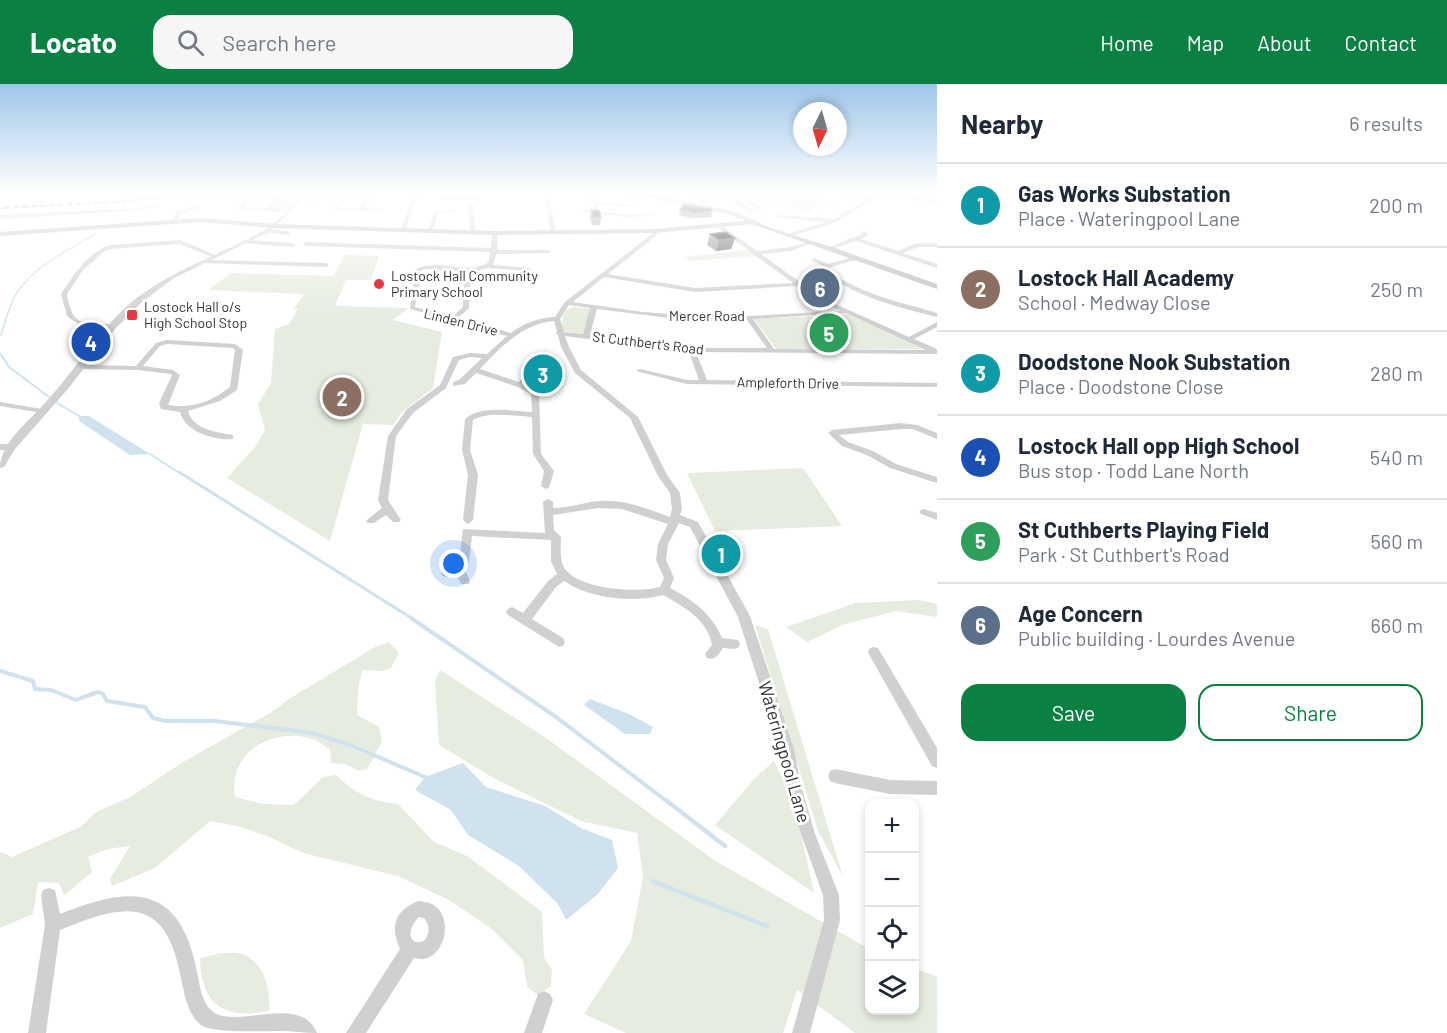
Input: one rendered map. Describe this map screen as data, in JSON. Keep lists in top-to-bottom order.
{
  "streets": {
    "street": [
      "Mercer Road",
      "Linden Drive",
      "St Cuthbert's Road",
      "Ampleforth Drive",
      "Wateringpool Lane"
    ]
  },
  "places": {
    "other": ["Lostock Hall Community Primary School"],
    "transit": ["Lostock Hall o/s High School Stop"]
  },
  "north": "bottom",
  "page": {
    "header": "Locato",
    "search": "Search here",
    "nav": [
      "Home",
      "Map",
      "About",
      "Contact"
    ],
    "heading": ["Nearby", "6 results"],
    "list": [
      {
        "mark": "1",
        "name": "Gas Works Substation",
        "note": "Place · Wateringpool Lane",
        "value": "200 m"
      },
      {
        "mark": "2",
        "name": "Lostock Hall Academy",
        "note": "School · Medway Close",
        "value": "250 m"
      },
      {
        "mark": "3",
        "name": "Doodstone Nook Substation",
        "note": "Place · Doodstone Close",
        "value": "280 m"
      },
      {
        "mark": "4",
        "name": "Lostock Hall opp High School",
        "note": "Bus stop · Todd Lane North",
        "value": "540 m"
      },
      {
        "mark": "5",
        "name": "St Cuthberts Playing Field",
        "note": "Park · St Cuthbert's Road",
        "value": "560 m"
      },
      {
        "mark": "6",
        "name": "Age Concern",
        "note": "Public building · Lourdes Avenue",
        "value": "660 m"
      }
    ],
    "pins": [
      "6",
      "5",
      "4",
      "3",
      "2",
      "1"
    ],
    "buttons": ["Save", "Share"],
    "map_buttons": ["+", "−"]
  }
}
